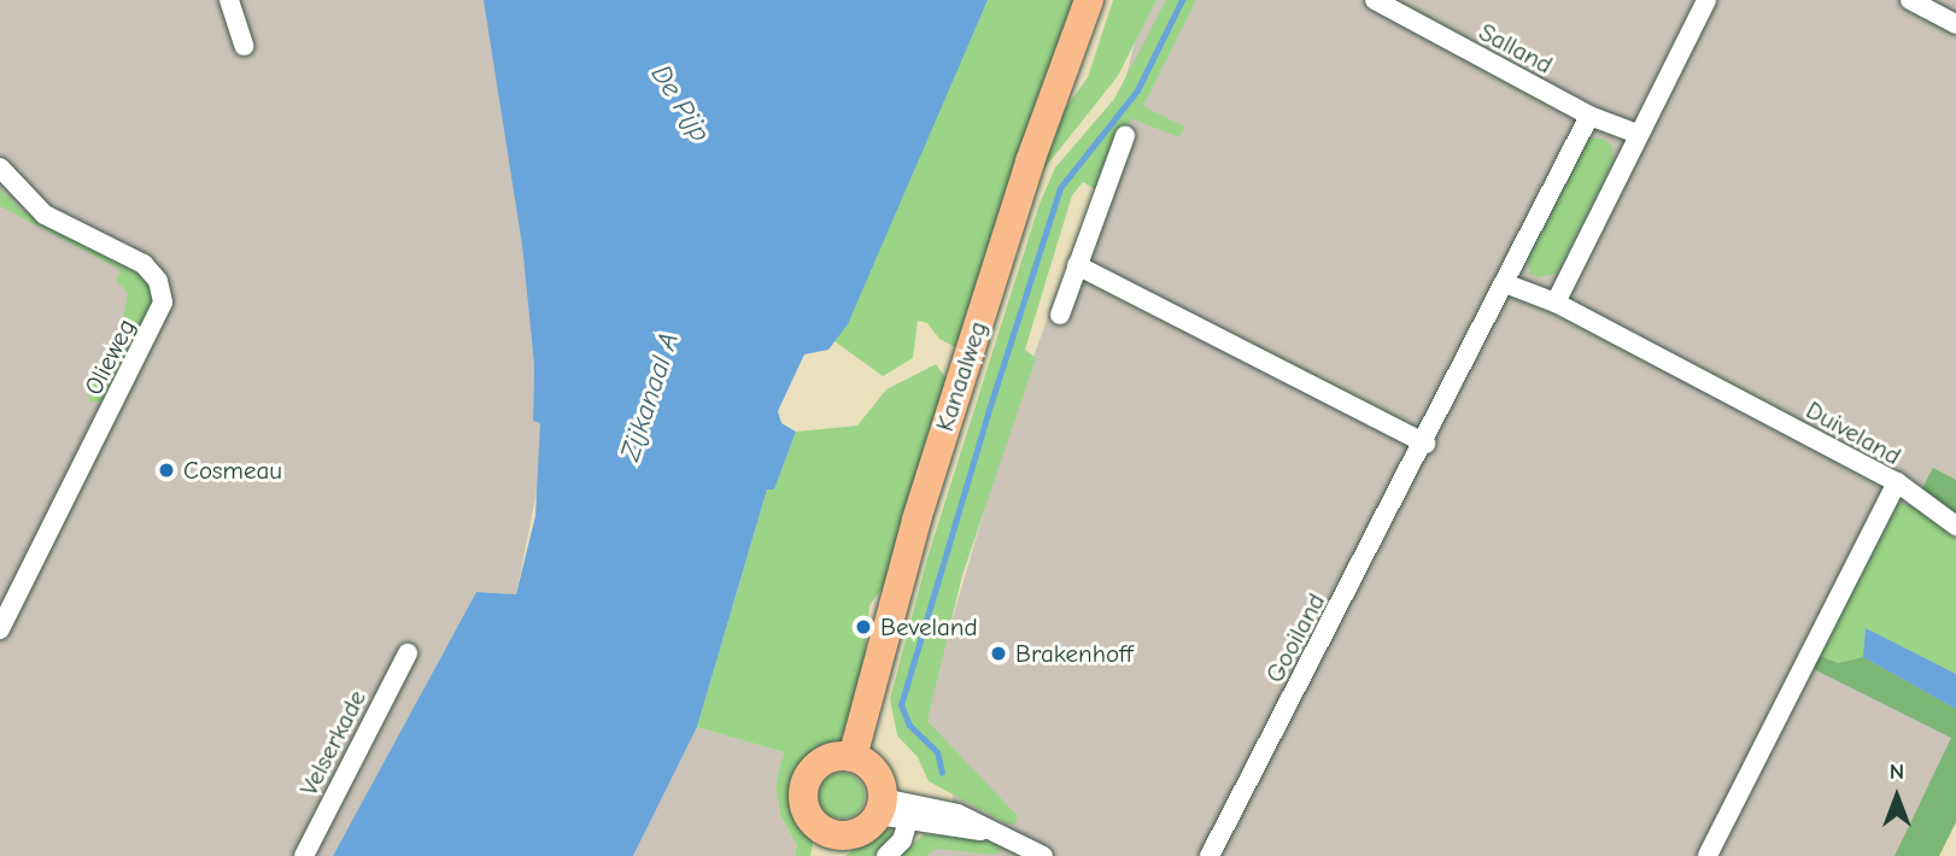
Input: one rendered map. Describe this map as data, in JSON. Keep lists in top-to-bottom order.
{
  "streets": {
    "main road": ["Kanaalweg"],
    "street": [
      "Salland",
      "Olieweg",
      "Duiveland",
      "Gooiland",
      "Velserkade"
    ]
  },
  "crossings": [
    ["Salland", "Gooiland"],
    ["Duiveland", "Gooiland"]
  ],
  "water": ["De Pijp", "Zijkanaal A"],
  "places": ["Cosmeau", "Beveland", "Brakenhoff"],
  "north": "top"
}
